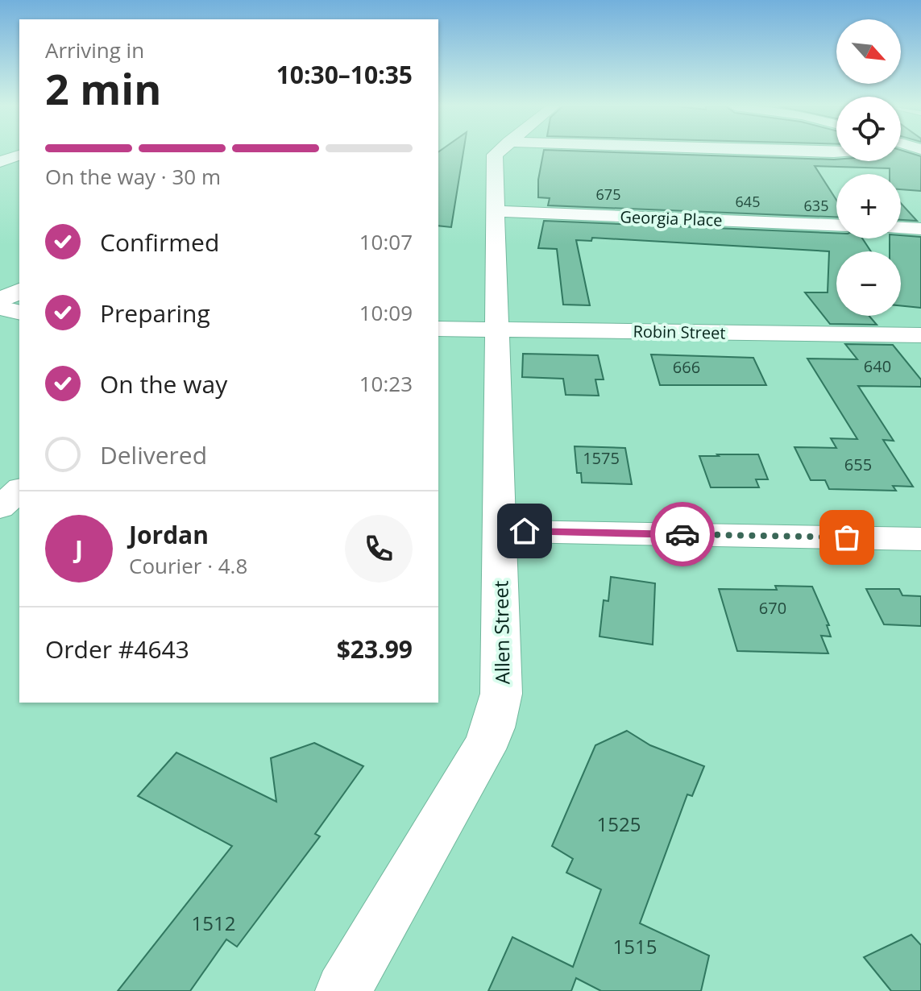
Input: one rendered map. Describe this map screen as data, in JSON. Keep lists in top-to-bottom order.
{
  "streets": {
    "street": ["Georgia Place", "Robin Street", "Allen Street"]
  },
  "crossings": [
    ["Georgia Place", "Allen Street"],
    ["Robin Street", "Allen Street"]
  ],
  "house_numbers": [
    "675",
    "645",
    "635",
    "640",
    "666",
    "1575",
    "655",
    "670",
    "1525",
    "1512",
    "1515"
  ],
  "north": "bottom right",
  "page": {
    "map_buttons": ["+", "−"],
    "heading": ["2 min", "Arriving in", "10:30–10:35"],
    "panel": [
      "Jordan",
      "Courier · 4.8",
      "Order #4643",
      "$23.99"
    ],
    "bar": "On the way · 30 m",
    "list": [
      ["Confirmed", "10:07"],
      ["Preparing", "10:09"],
      ["On the way", "10:23"],
      "Delivered"
    ],
    "round": "J"
  }
}
